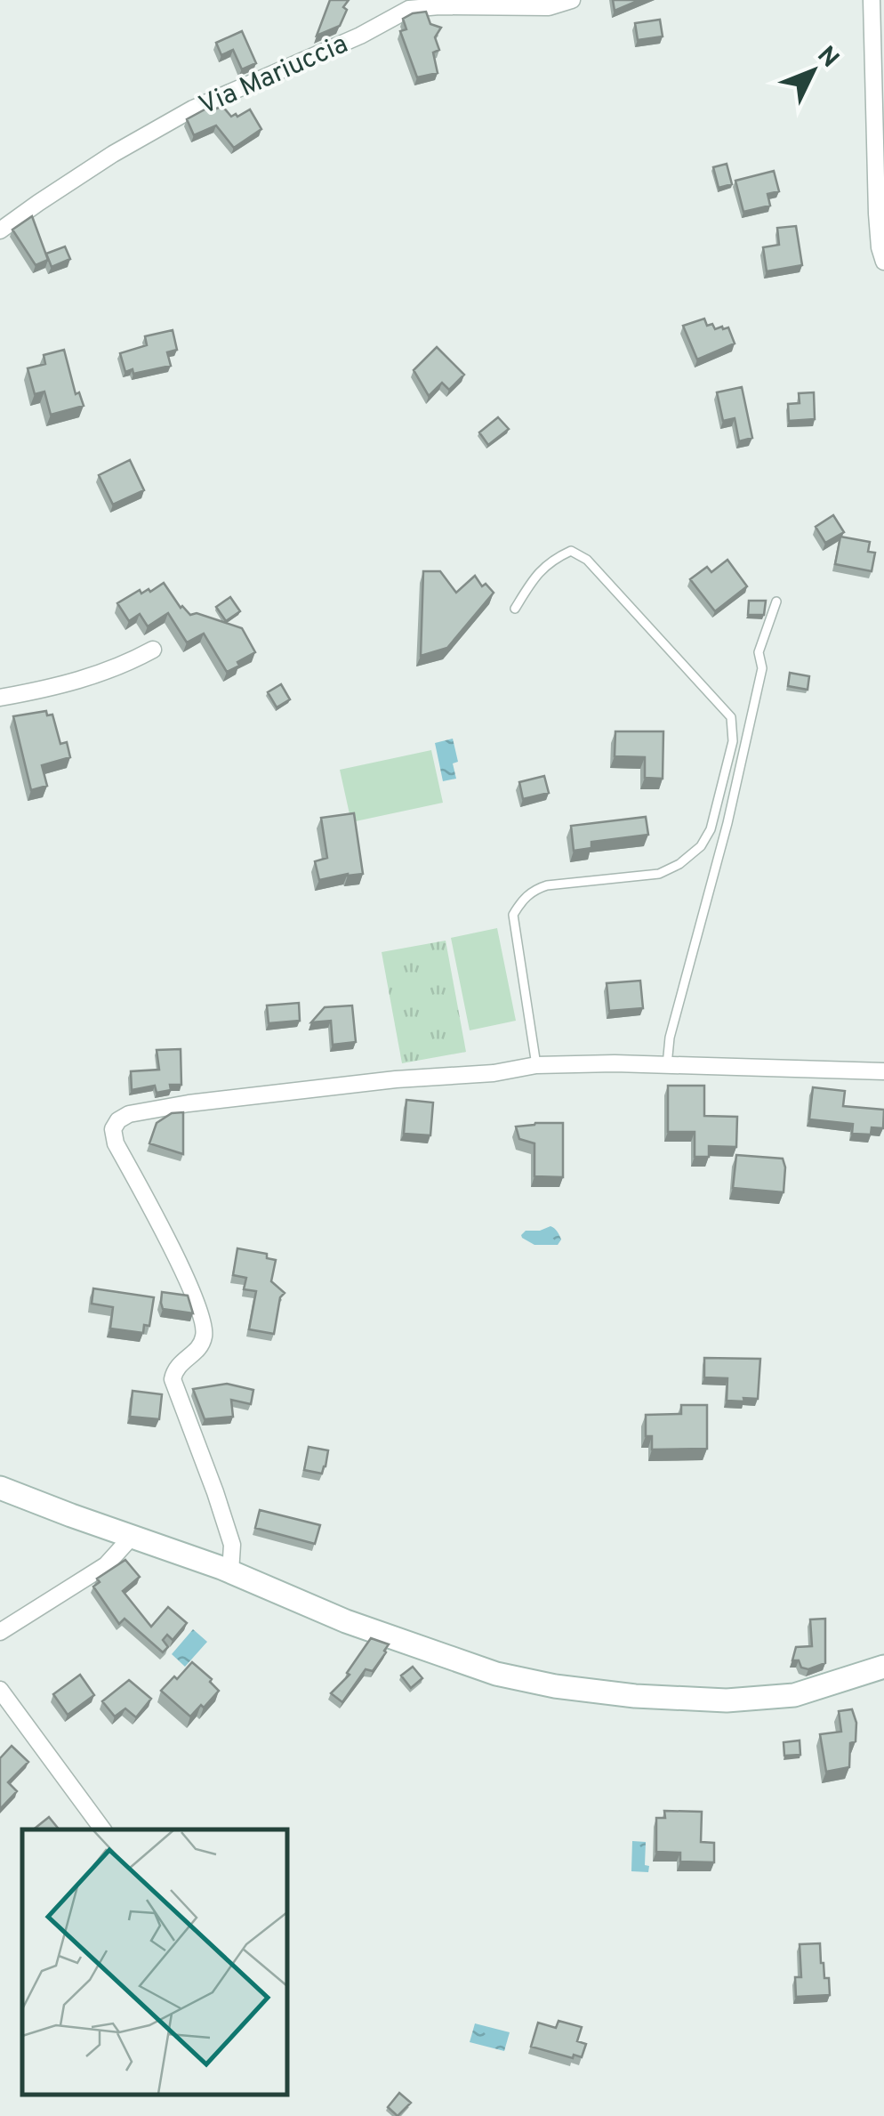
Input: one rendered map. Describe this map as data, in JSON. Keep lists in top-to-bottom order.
{
  "streets": {
    "street": ["Via Mariuccia"]
  },
  "north": "top right"
}
